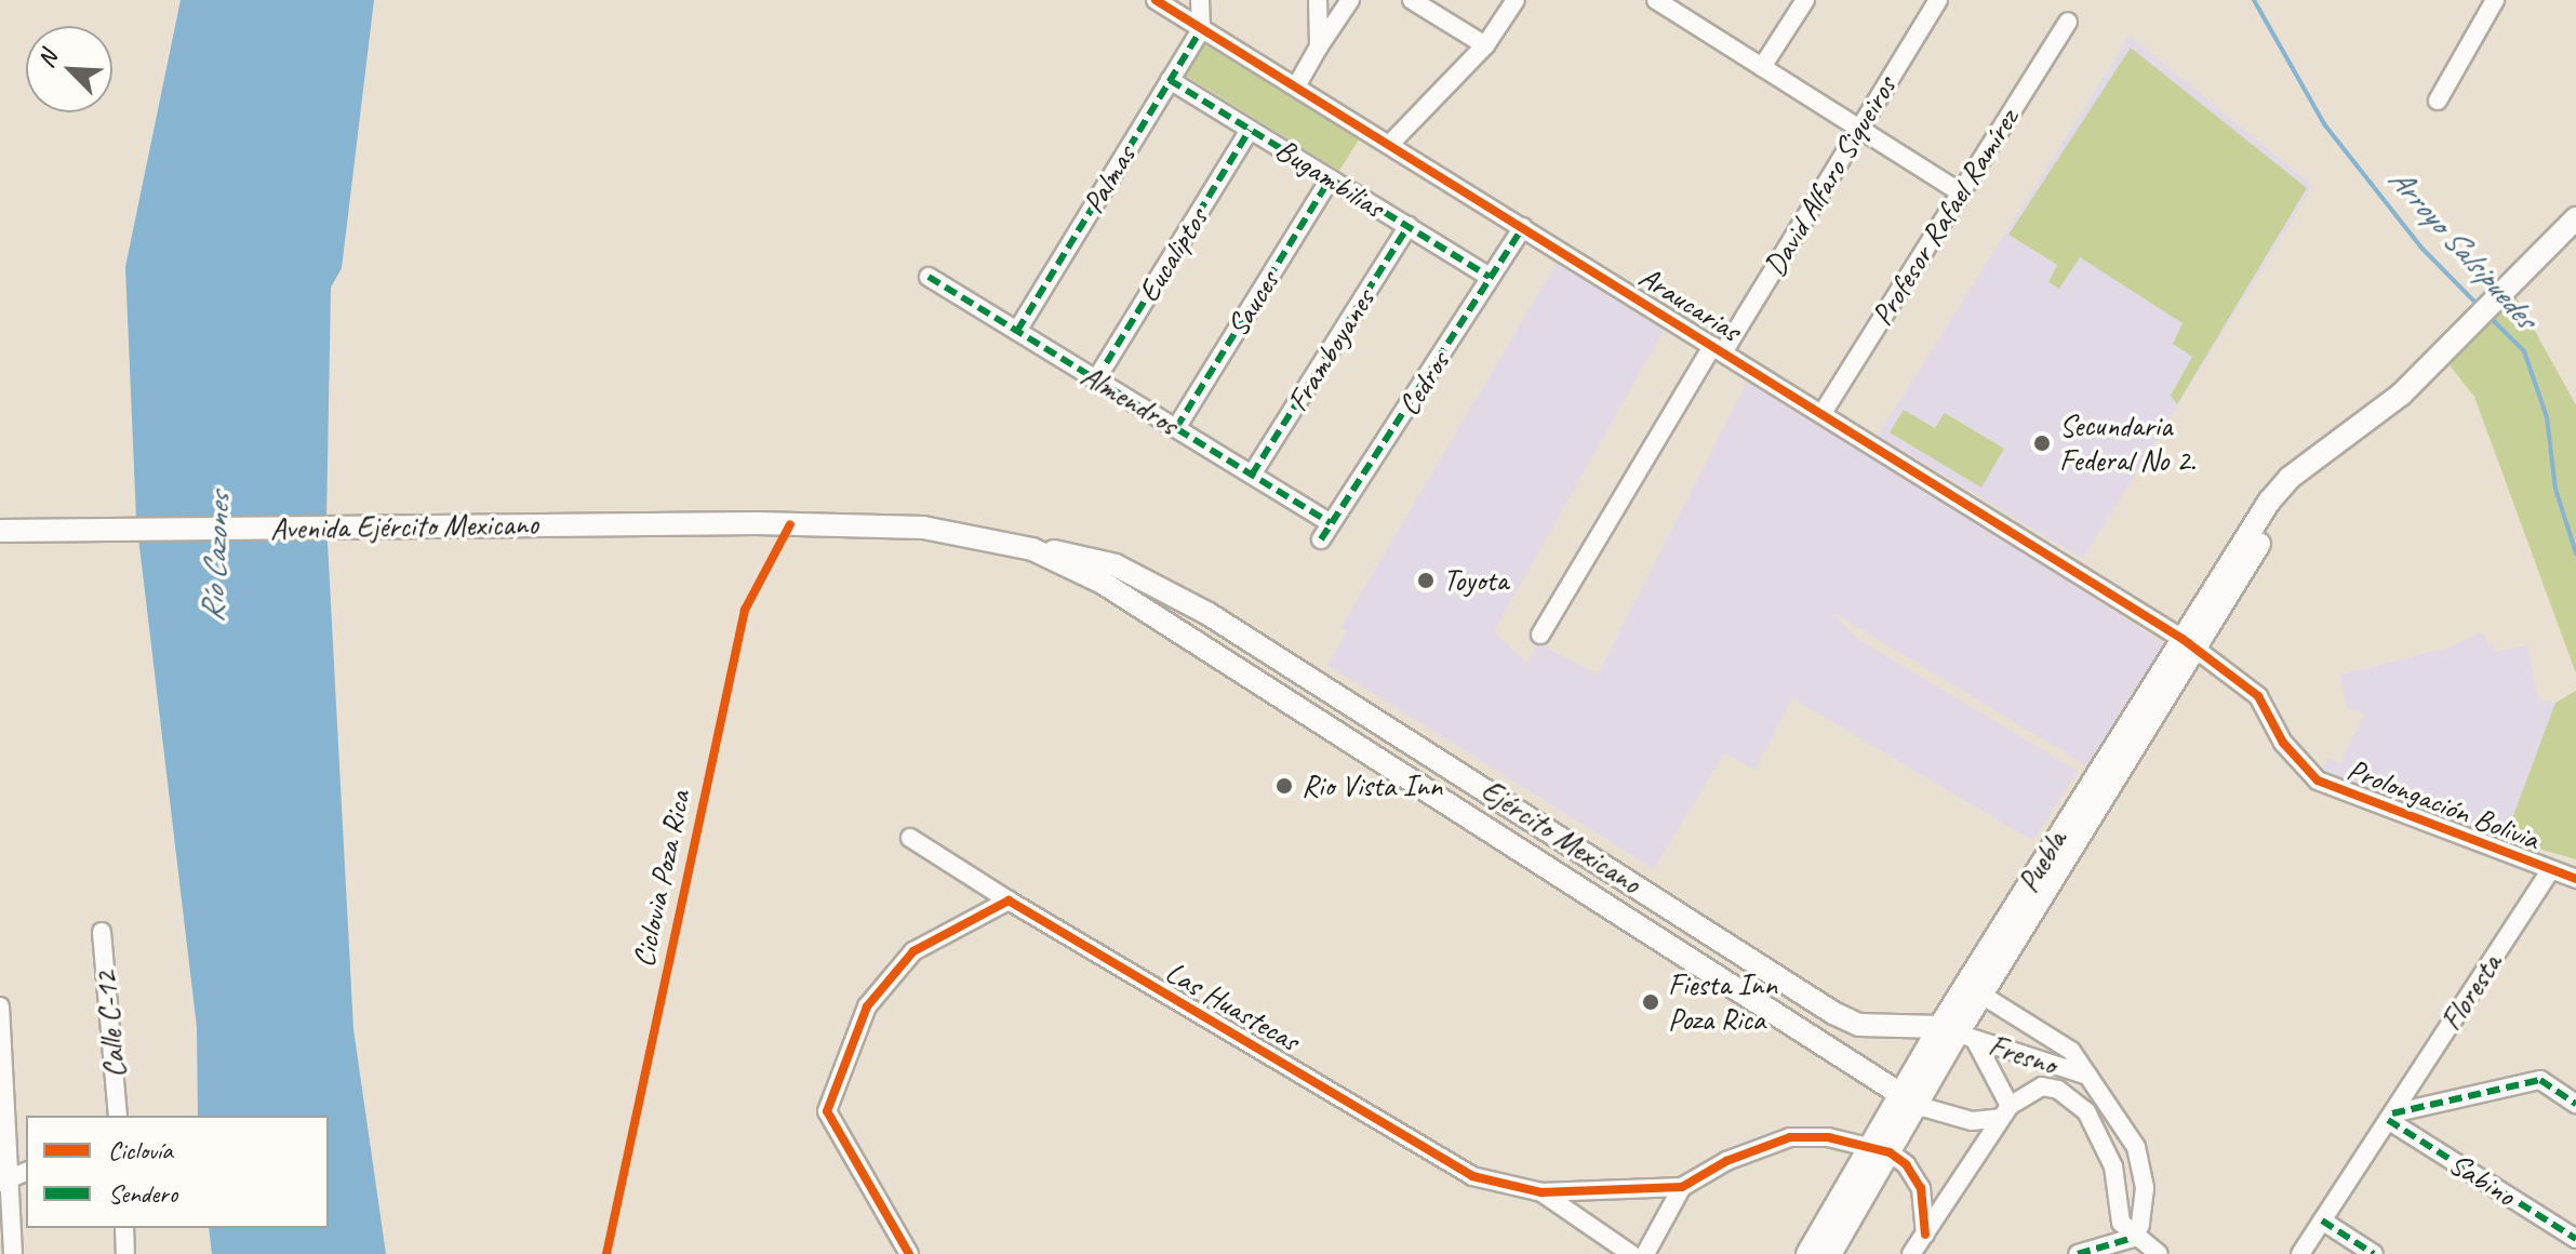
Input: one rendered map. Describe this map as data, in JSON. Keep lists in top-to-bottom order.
{
  "streets": {
    "main road": ["Avenida Ejército Mexicano", "Ejército Mexicano", "Puebla"],
    "street": [
      "David Alfaro Siqueiros",
      "Bugambilias",
      "Palmas",
      "Profesor Rafael Ramírez",
      "Eucaliptos",
      "Sauces",
      "Araucarias",
      "Framboyanes",
      "Cedros",
      "Almendros",
      "Prolongación Bolivia",
      "Floresta",
      "Las Huastecas",
      "Calle C-12",
      "Fresno",
      "Sabino"
    ],
    "cycle path": ["Ciclovia Poza Rica"]
  },
  "crossings": [
    ["David Alfaro Siqueiros", "Araucarias"],
    ["Bugambilias", "Palmas"],
    ["Bugambilias", "Eucaliptos"],
    ["Bugambilias", "Sauces"],
    ["Bugambilias", "Framboyanes"],
    ["Bugambilias", "Cedros"],
    ["Palmas", "Araucarias"],
    ["Palmas", "Almendros"],
    ["Profesor Rafael Ramírez", "Araucarias"],
    ["Eucaliptos", "Almendros"],
    ["Sauces", "Almendros"],
    ["Araucarias", "Cedros"],
    ["Araucarias", "Prolongación Bolivia"],
    ["Araucarias", "Puebla"],
    ["Framboyanes", "Almendros"],
    ["Cedros", "Almendros"],
    ["Avenida Ejército Mexicano", "Ejército Mexicano"],
    ["Prolongación Bolivia", "Puebla"],
    ["Prolongación Bolivia", "Floresta"],
    ["Ejército Mexicano", "Puebla"],
    ["Puebla", "Las Huastecas"],
    ["Puebla", "Fresno"],
    ["Floresta", "Sabino"]
  ],
  "water": ["Arroyo Salsipuedes", "Río Cazones"],
  "places": [
    "Secundaria Federal No 2.",
    "Toyota",
    "Rio Vista Inn",
    "Fiesta Inn Poza Rica"
  ],
  "legend": ["Ciclovía", "Sendero"],
  "north": "top left"
}
